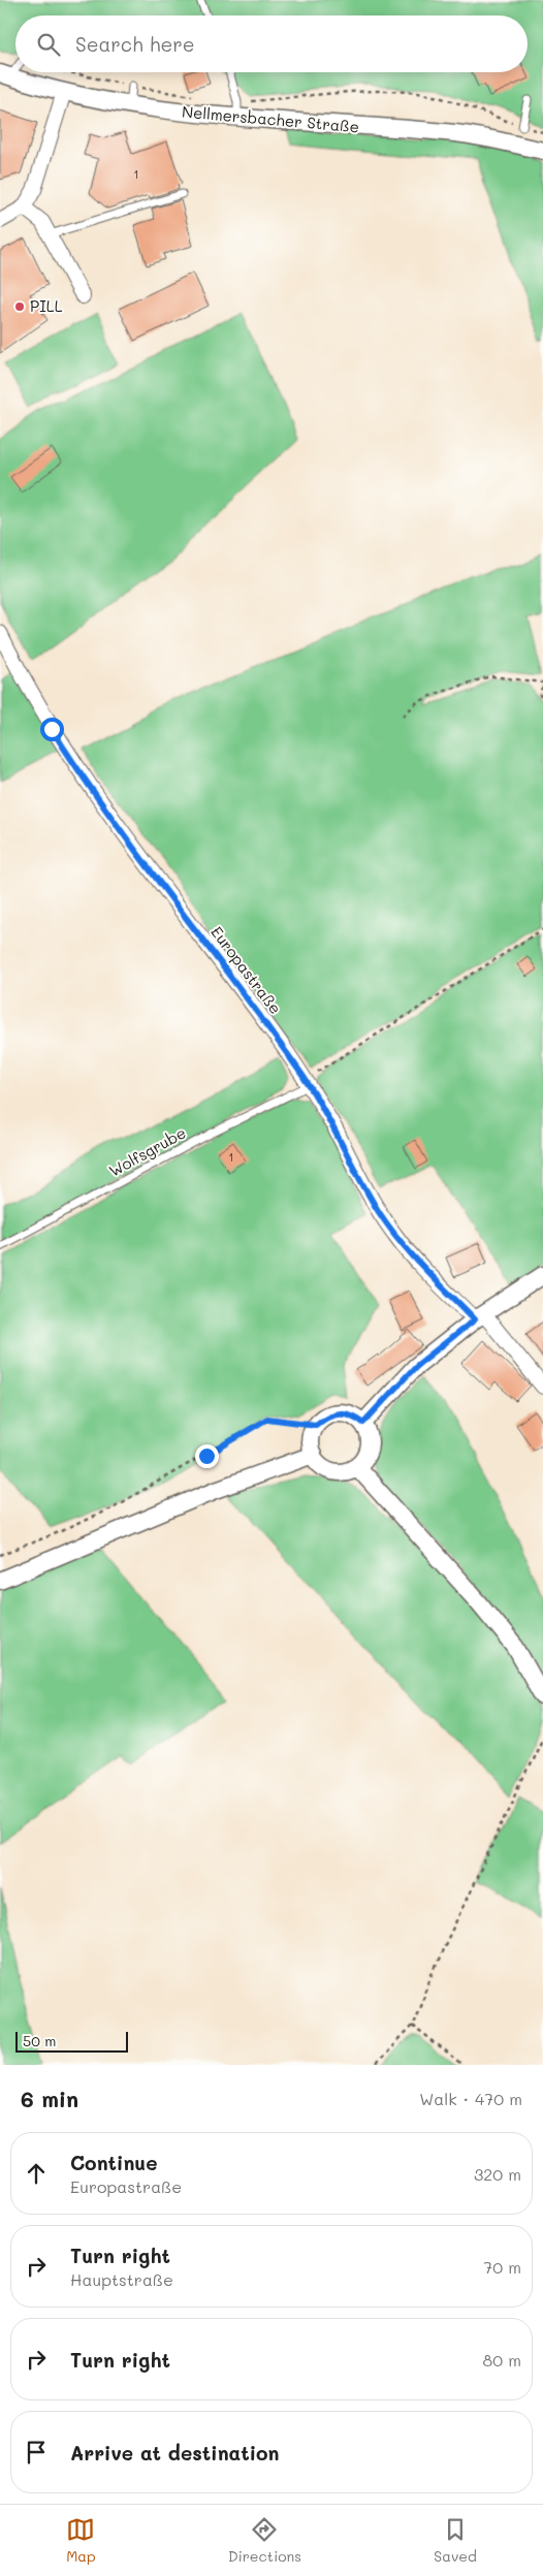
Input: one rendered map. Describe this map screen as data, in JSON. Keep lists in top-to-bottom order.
{
  "streets": {
    "street": ["Nellmersbacher Straße", "Europastraße"],
    "lane": ["Wolfsgrube"]
  },
  "crossings": [
    ["Europastraße", "Wolfsgrube"]
  ],
  "places": ["PILL"],
  "house_numbers": ["1", "1"],
  "scale_bar": "50 m",
  "page": {
    "search": "Search here",
    "scale": "50 m",
    "heading": ["6 min", "Walk · 470 m"],
    "list": [
      ["Continue", "Europastraße", "320 m"],
      ["Turn right", "Hauptstraße", "70 m"],
      ["Turn right", "80 m"],
      "Arrive at destination"
    ],
    "nav": ["Map", "Directions", "Saved"]
  }
}
